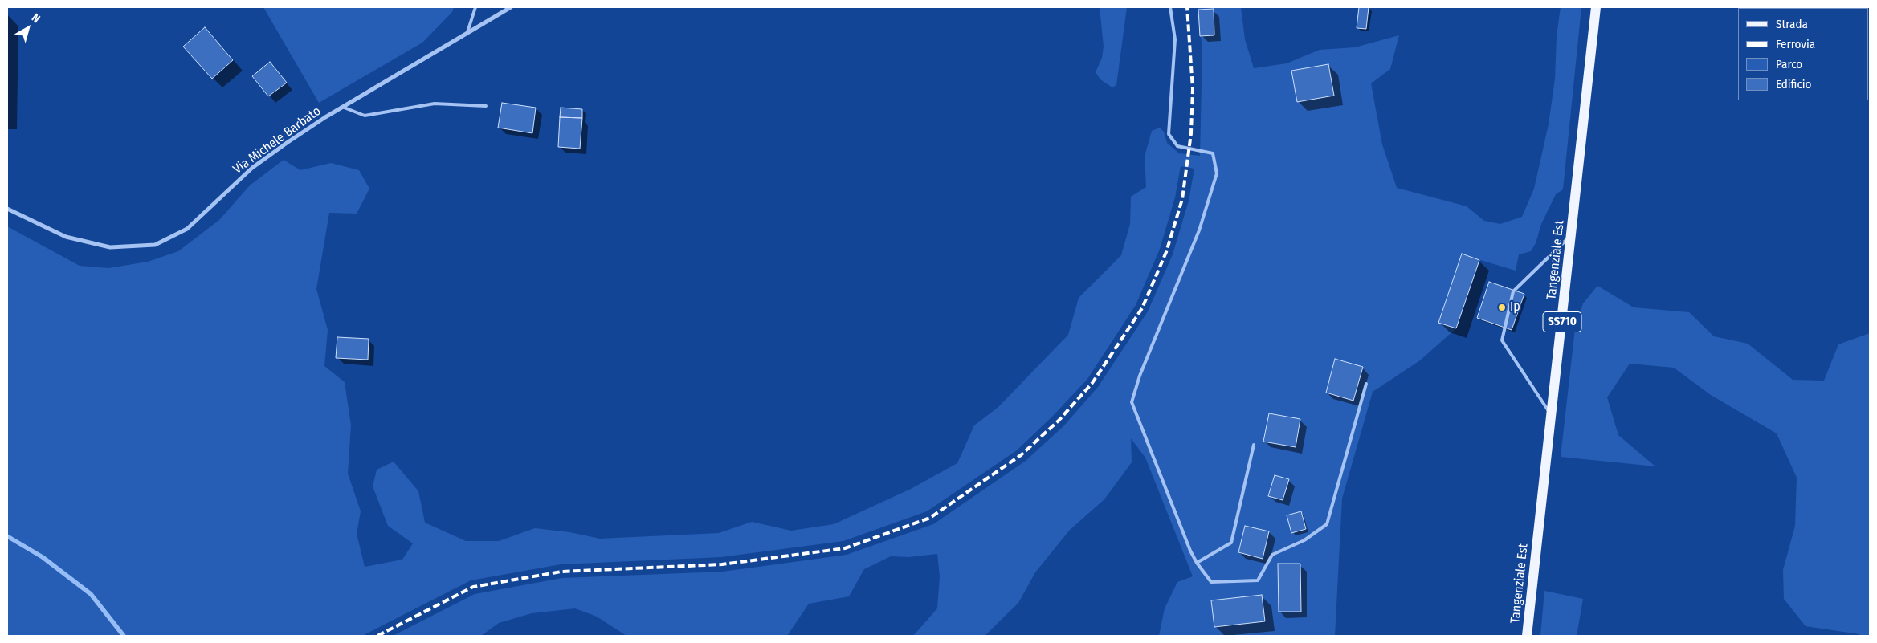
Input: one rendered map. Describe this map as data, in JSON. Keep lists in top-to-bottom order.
{
  "streets": {
    "main road": ["Tangenziale Est", "SS710"],
    "street": ["Via Michele Barbato"]
  },
  "places": ["Ip"],
  "legend": [
    "Strada",
    "Ferrovia",
    "Parco",
    "Edificio"
  ],
  "north": "top right"
}
